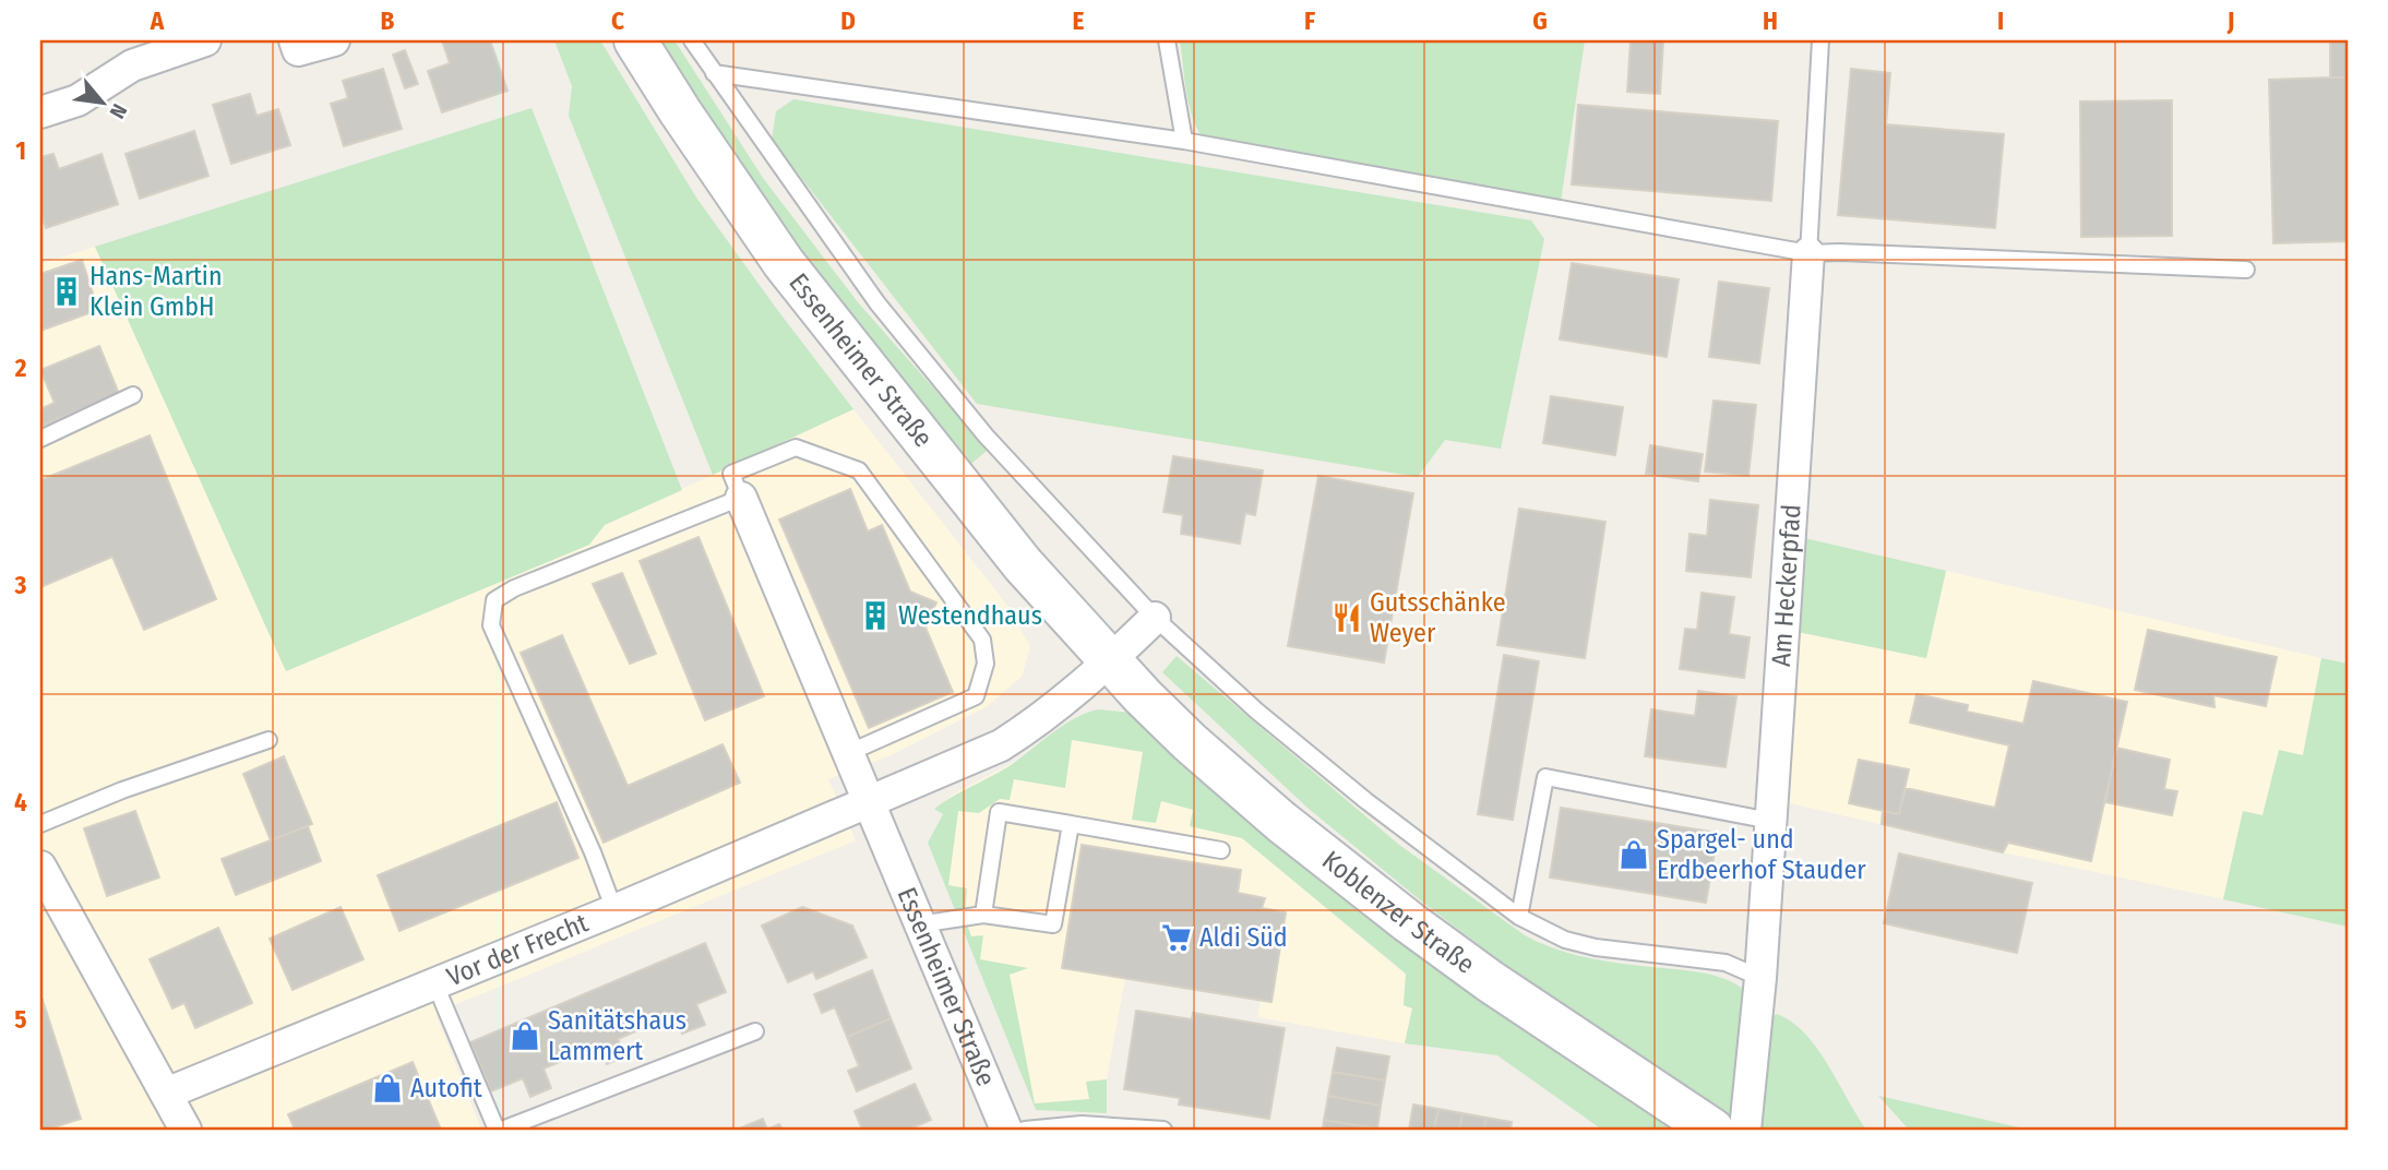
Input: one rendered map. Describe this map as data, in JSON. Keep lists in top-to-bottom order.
{
  "streets": {
    "main road": ["Essenheimer Straße", "Koblenzer Straße"],
    "street": ["Am Heckerpfad", "Vor der Frecht"]
  },
  "crossings": [
    ["Essenheimer Straße", "Koblenzer Straße"],
    ["Essenheimer Straße", "Vor der Frecht"]
  ],
  "places": {
    "building": ["Hans-Martin Klein GmbH", "Westendhaus"],
    "restaurant": ["Gutsschänke Weyer"],
    "shop": ["Spargel- und Erdbeerhof Stauder", "Sanitätshaus Lammert", "Autofit"],
    "supermarket": ["Aldi Süd"]
  },
  "north": "bottom right",
  "grid": {
    "columns": [
      "A",
      "B",
      "C",
      "D",
      "E",
      "F",
      "G",
      "H",
      "I",
      "J"
    ],
    "rows": [
      "1",
      "2",
      "3",
      "4",
      "5"
    ]
  }
}
